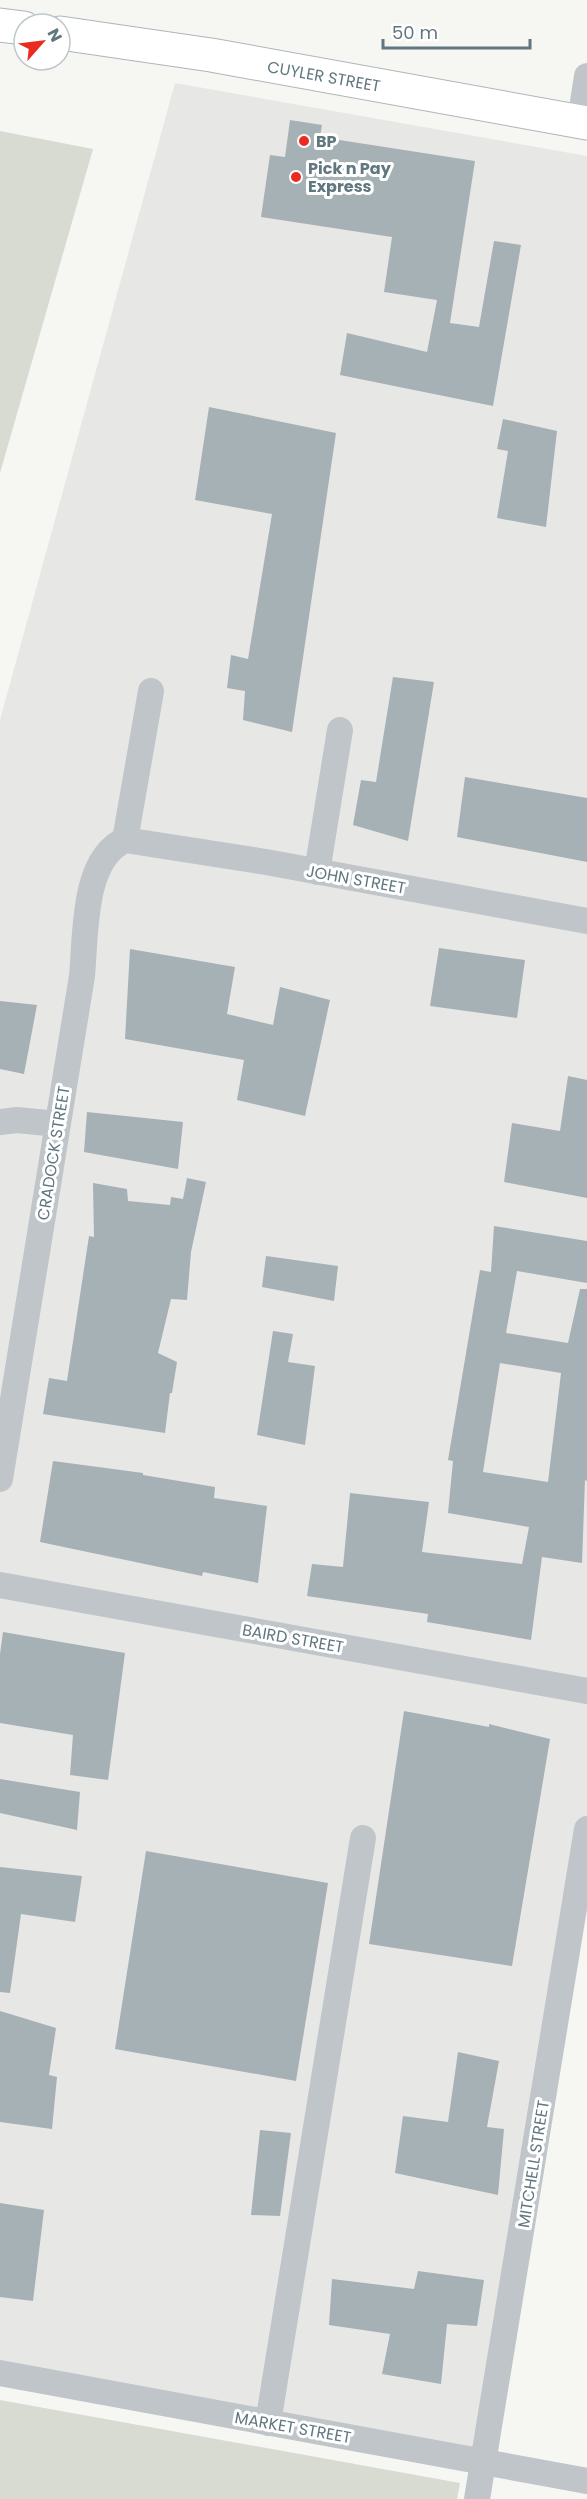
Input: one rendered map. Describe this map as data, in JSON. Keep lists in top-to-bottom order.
{
  "streets": {
    "main road": ["CUYLER STREET"],
    "street": [
      "JOHN STREET",
      "CRADOCK STREET",
      "BAIRD STREET",
      "MITCHELL STREET",
      "MARKET STREET"
    ]
  },
  "crossings": [
    ["JOHN STREET", "CRADOCK STREET"],
    ["MITCHELL STREET", "MARKET STREET"]
  ],
  "places": ["BP", "Pick n Pay Express"],
  "scale_bar": "50 m",
  "north": "top right"
}
